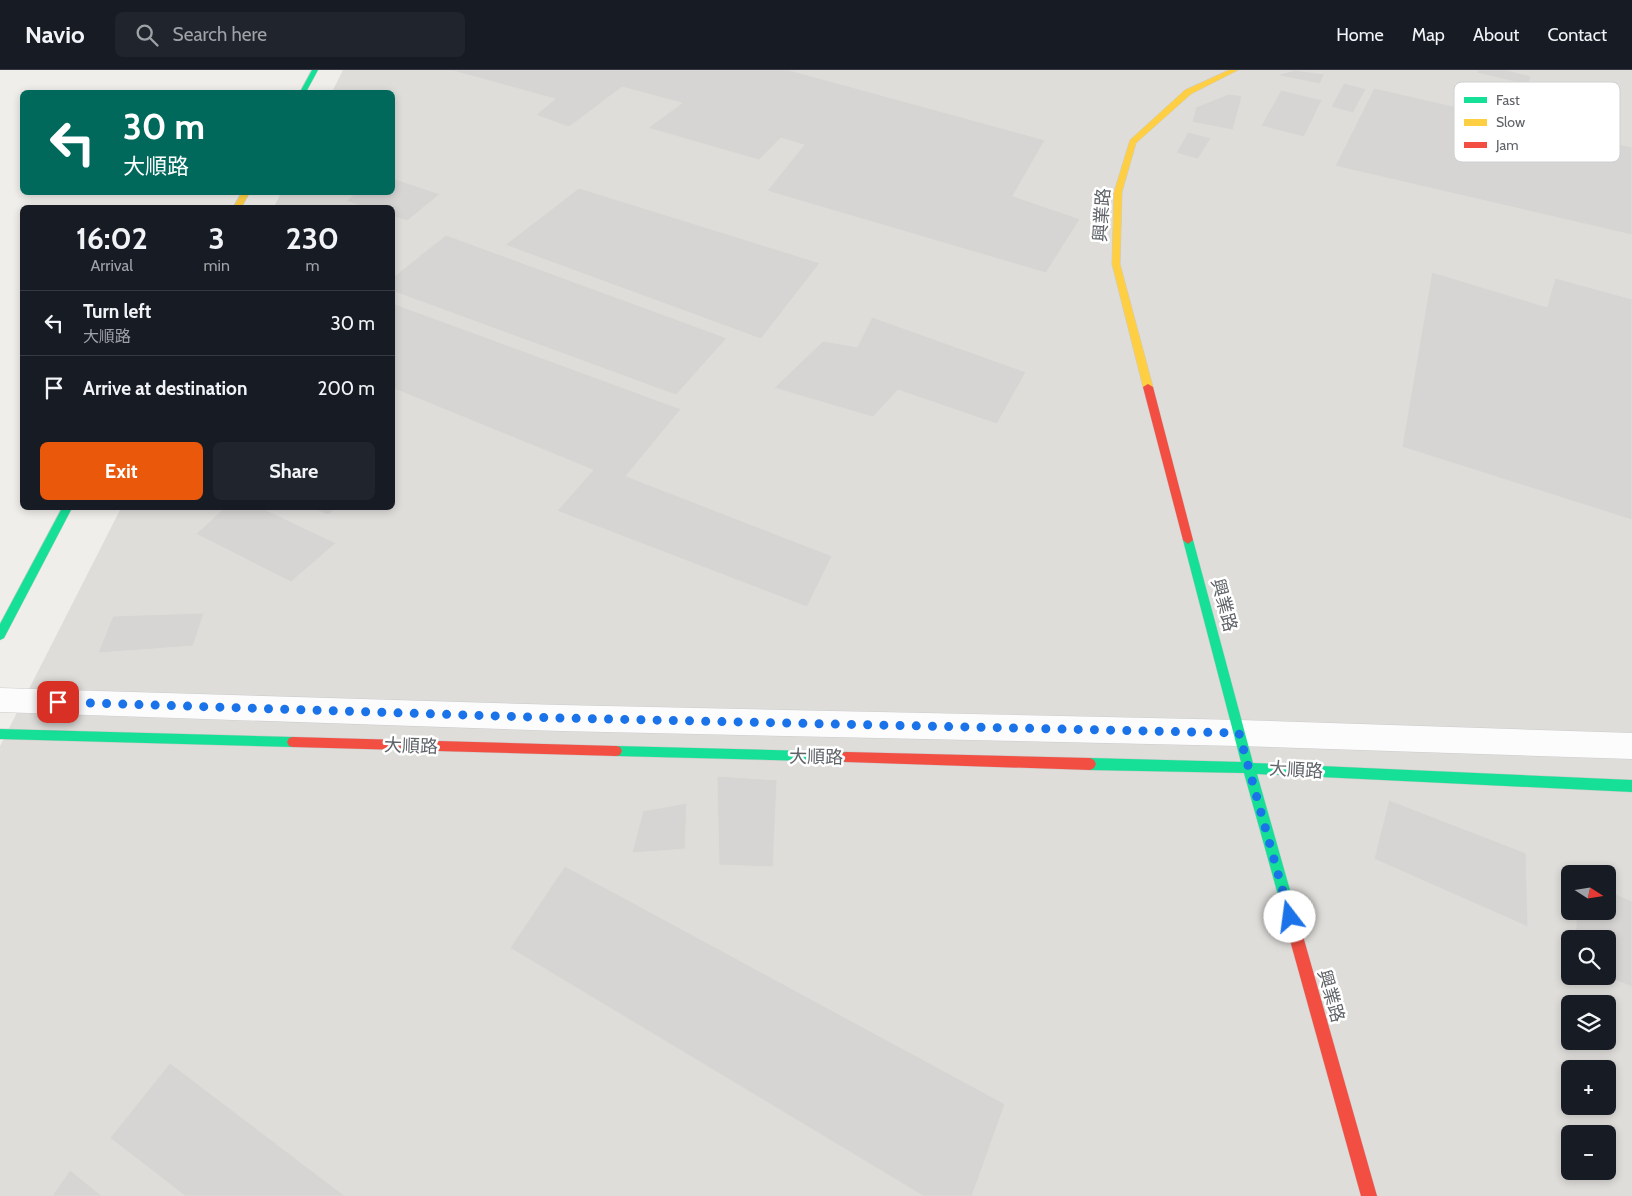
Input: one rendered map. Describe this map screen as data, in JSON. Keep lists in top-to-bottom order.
{
  "streets": {
    "street": ["興業路", "大順路"]
  },
  "crossings": [
    ["興業路", "大順路"]
  ],
  "legend": ["Fast", "Slow", "Jam"],
  "north": "right",
  "page": {
    "header": "Navio",
    "search": "Search here",
    "nav": [
      "Home",
      "Map",
      "About",
      "Contact"
    ],
    "turn": ["30 m", "大順路"],
    "eta": [
      "16:02",
      "Arrival",
      "3",
      "min",
      "230",
      "m"
    ],
    "list": [
      {
        "name": "Turn left",
        "note": "大順路",
        "value": "30 m"
      },
      {
        "name": "Arrive at destination",
        "value": "200 m"
      }
    ],
    "buttons": ["Exit", "Share"],
    "map_buttons": ["+", "−"]
  }
}
